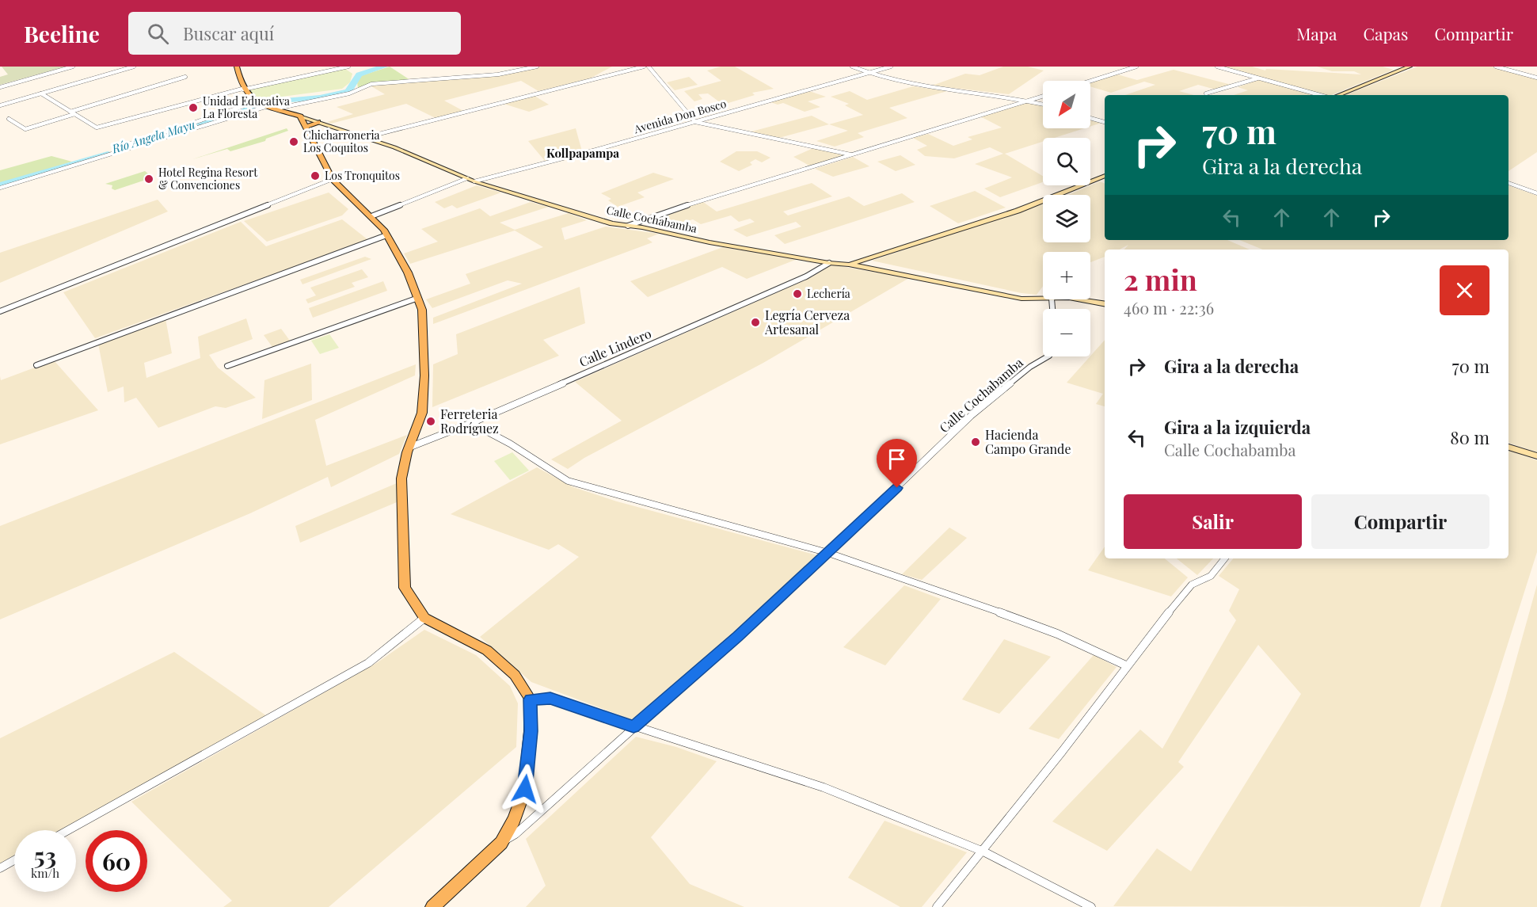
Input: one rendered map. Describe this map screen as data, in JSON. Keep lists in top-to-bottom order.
{
  "streets": {
    "main road": ["Calle Cochabamba"],
    "street": ["Avenida Don Bosco", "Calle Lindero"]
  },
  "crossings": [
    ["Avenida Don Bosco", "Calle Cochabamba"],
    ["Calle Cochabamba", "Calle Lindero"]
  ],
  "districts": ["Kollpapampa"],
  "water": ["Río Angela Mayu"],
  "places": [
    "Unidad Educativa La Floresta",
    "Chicharroneria Los Coquitos",
    "Los Tronquitos",
    "Hotel Regina Resort & Convenciones",
    "Lechería",
    "Legría Cerveza Artesanal",
    "Ferreteria Rodríguez",
    "Hacienda Campo Grande"
  ],
  "north": "bottom left",
  "page": {
    "header": "Beeline",
    "search": "Buscar aquí",
    "nav": ["Mapa", "Capas", "Compartir"],
    "map_buttons": ["+", "−"],
    "turn": ["70 m", "Gira a la derecha"],
    "heading": ["2 min", "460 m · 22:36"],
    "list": [
      {
        "name": "Gira a la derecha",
        "value": "70 m"
      },
      {
        "name": "Gira a la izquierda",
        "note": "Calle Cochabamba",
        "value": "80 m"
      }
    ],
    "buttons": ["Salir", "Compartir"],
    "speed": "53 km/h",
    "limit": "60"
  }
}
